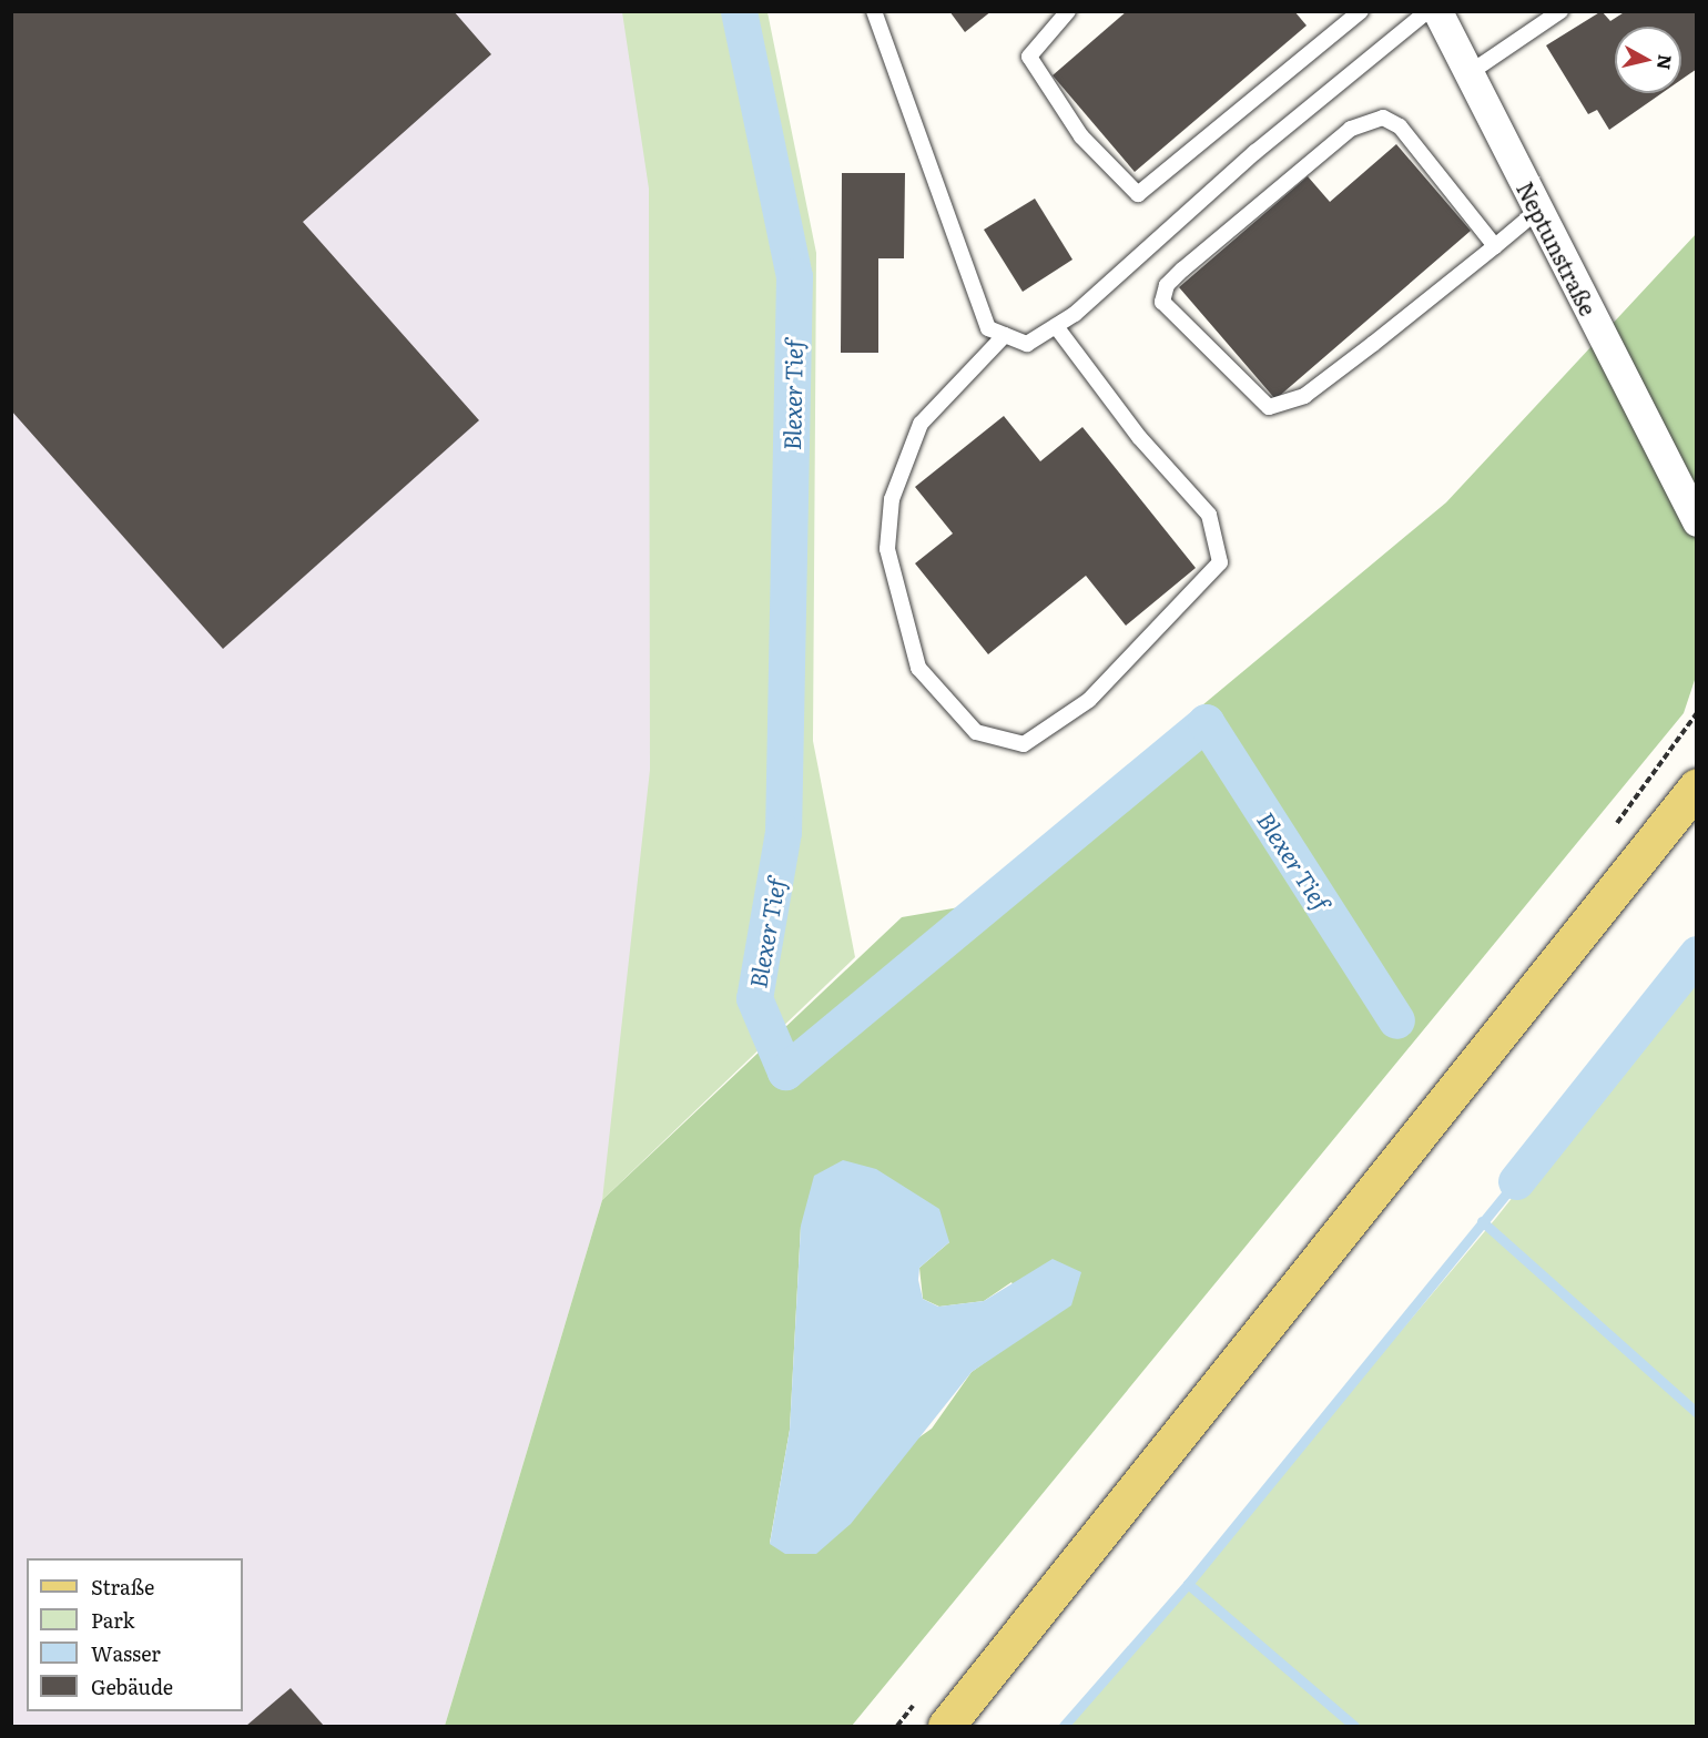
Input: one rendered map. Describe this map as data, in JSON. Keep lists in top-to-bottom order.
{
  "streets": {
    "street": ["Neptunstraße"]
  },
  "water": ["Blexer Tief"],
  "legend": [
    "Straße",
    "Park",
    "Wasser",
    "Gebäude"
  ],
  "north": "right"
}
